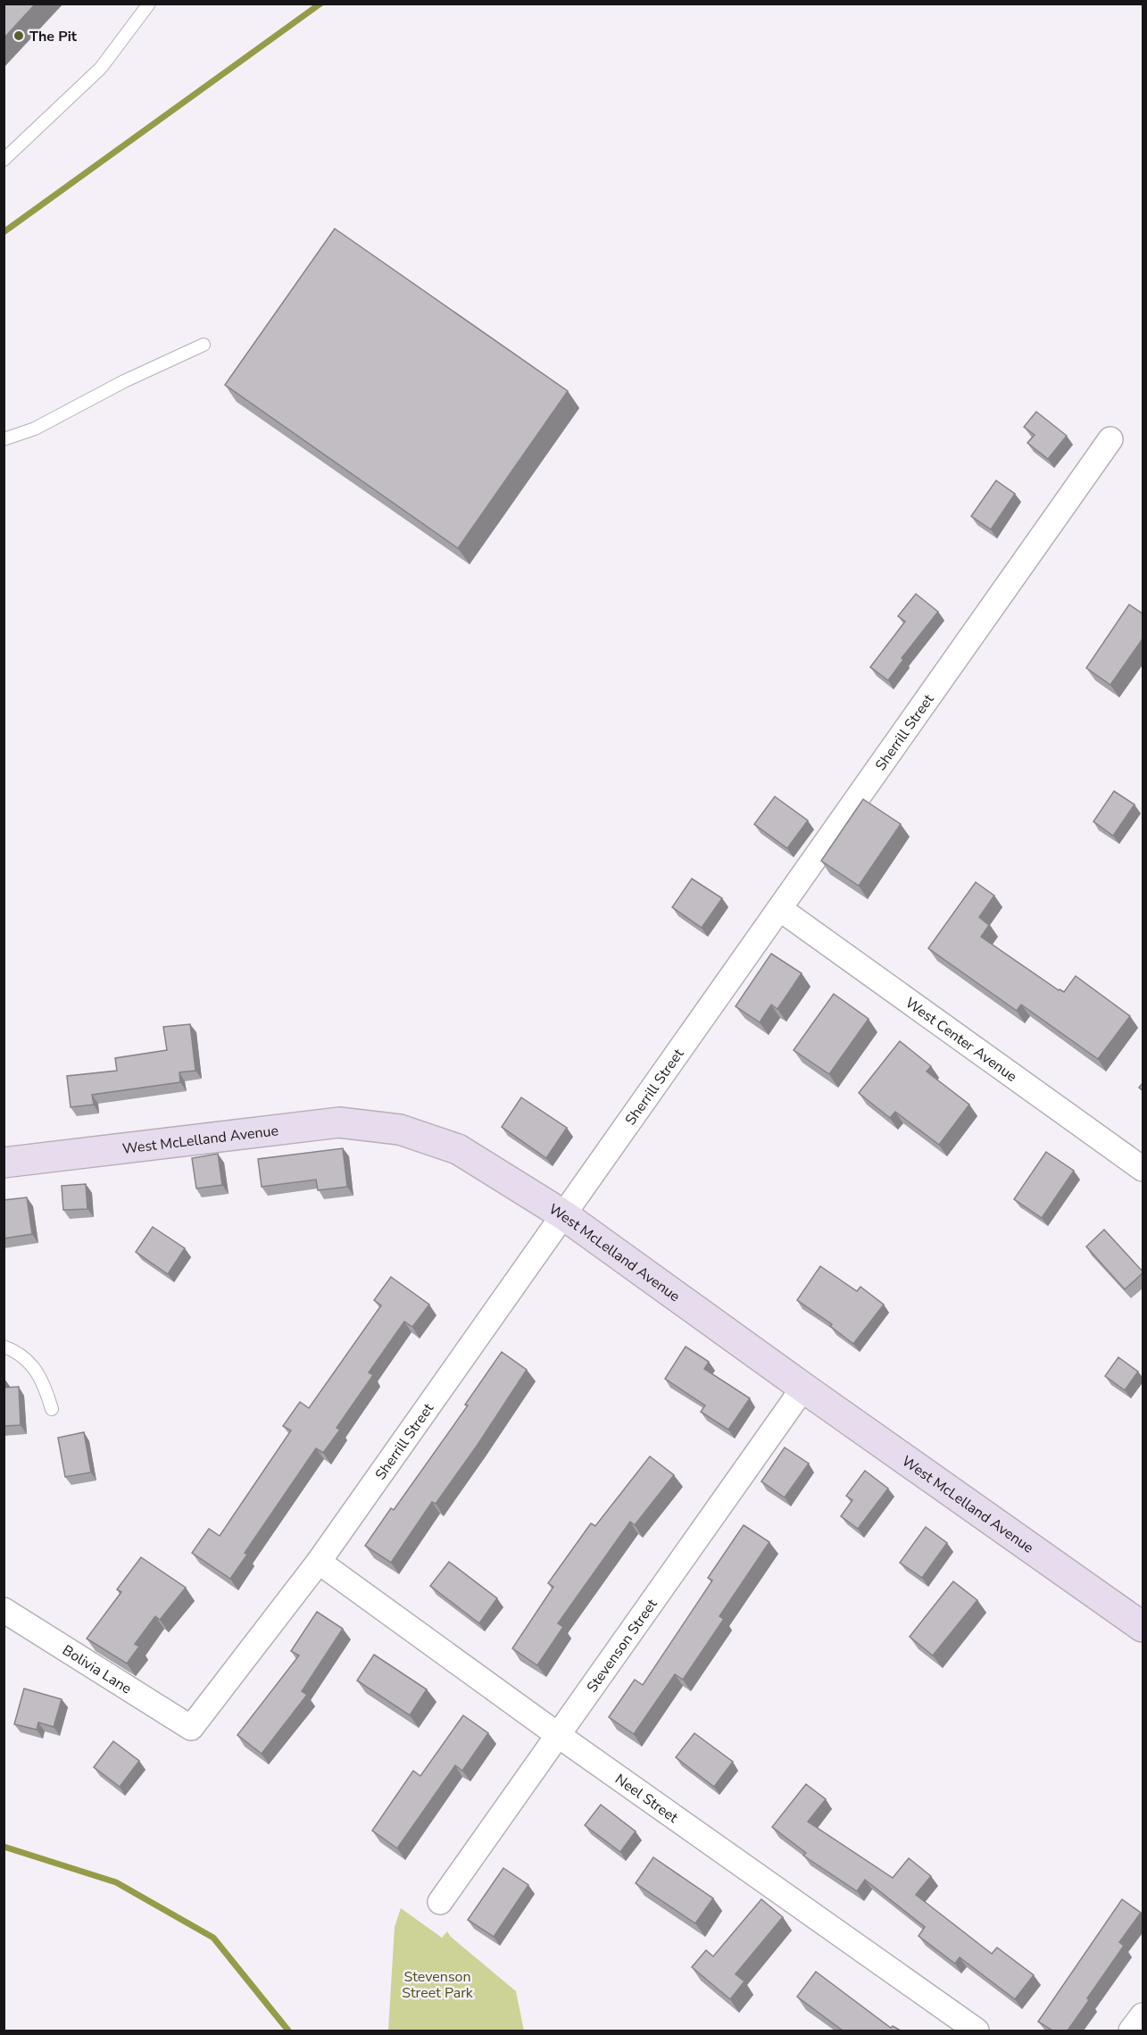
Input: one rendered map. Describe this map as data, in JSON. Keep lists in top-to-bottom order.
{
  "streets": {
    "street": [
      "Sherrill Street",
      "West Center Avenue",
      "West McLelland Avenue",
      "Stevenson Street",
      "Bolivia Lane",
      "Neel Street"
    ]
  },
  "crossings": [
    ["Sherrill Street", "West Center Avenue"],
    ["Sherrill Street", "West McLelland Avenue"],
    ["Sherrill Street", "Bolivia Lane"],
    ["Sherrill Street", "Neel Street"],
    ["West McLelland Avenue", "Stevenson Street"],
    ["Stevenson Street", "Neel Street"]
  ],
  "parks": ["Stevenson Street Park"],
  "places": ["The Pit"]
}
